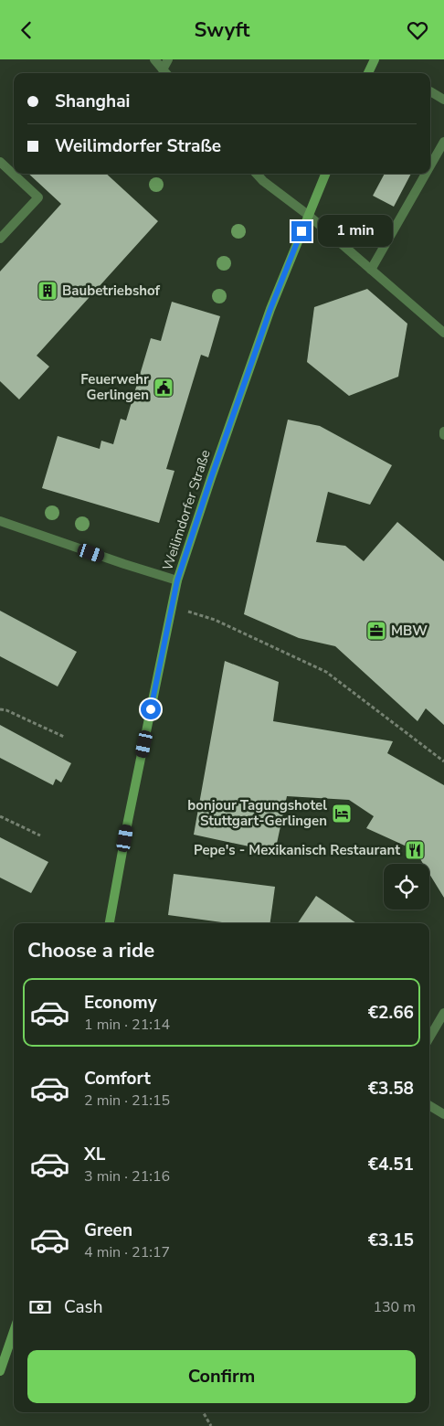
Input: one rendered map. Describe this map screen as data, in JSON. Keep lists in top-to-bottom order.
{
  "streets": {
    "main road": ["Weilimdorfer Straße"]
  },
  "places": {
    "building": ["Baubetriebshof"],
    "public building": ["Feuerwehr Gerlingen"],
    "office": ["MBW"],
    "hotel": ["bonjour Tagungshotel Stuttgart-Gerlingen"],
    "restaurant": ["Pepe's - Mexikanisch Restaurant"]
  },
  "page": {
    "header": "Swyft",
    "banner": ["Shanghai", "Weilimdorfer Straße"],
    "bubble": "1 min",
    "heading": "Choose a ride",
    "list": [
      {
        "name": "Economy",
        "note": "1 min · 21:14",
        "value": "€2.66"
      },
      {
        "name": "Comfort",
        "note": "2 min · 21:15",
        "value": "€3.58"
      },
      {
        "name": "XL",
        "note": "3 min · 21:16",
        "value": "€4.51"
      },
      {
        "name": "Green",
        "note": "4 min · 21:17",
        "value": "€3.15"
      }
    ],
    "pay": ["Cash", "130 m"],
    "buttons": "Confirm"
  }
}
